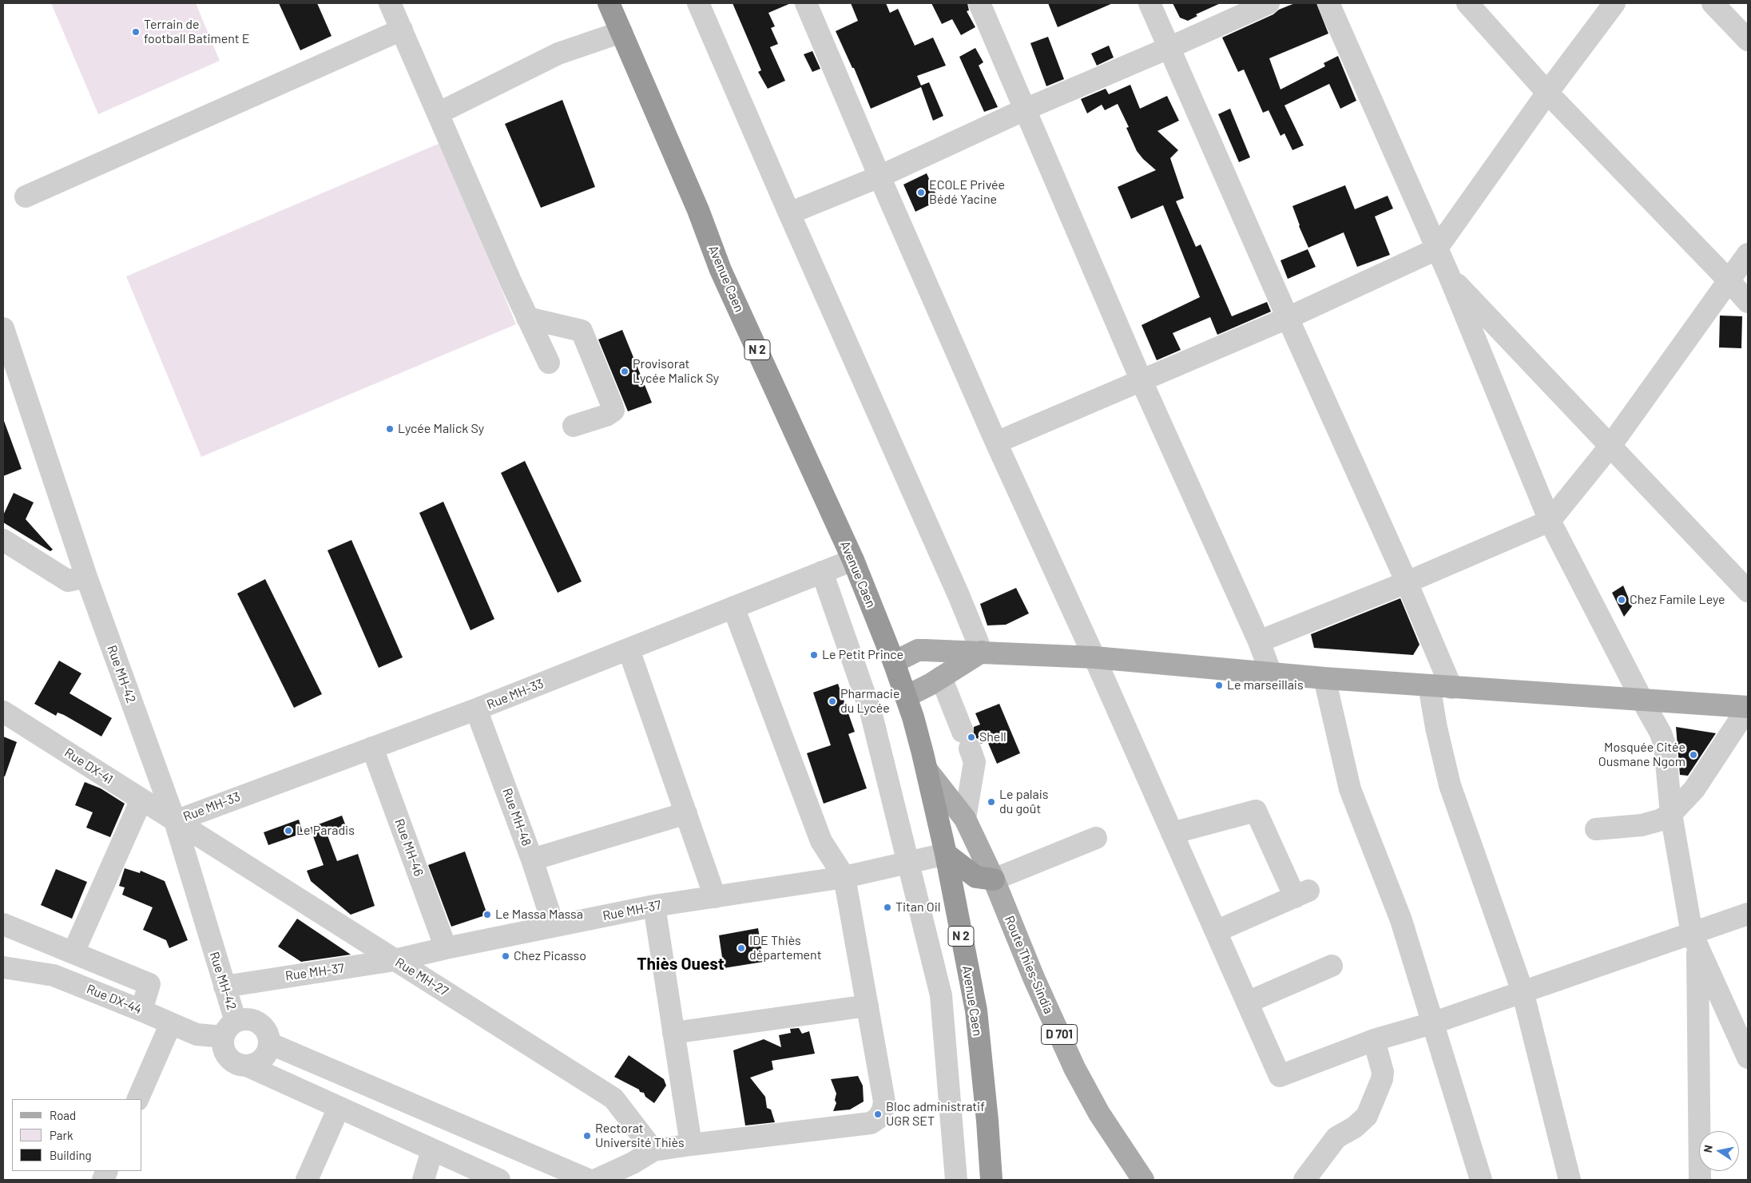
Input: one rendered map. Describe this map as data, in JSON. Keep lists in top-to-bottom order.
{
  "streets": {
    "highway": ["Avenue Caen", "N 2"],
    "main road": ["Route Thies-Sindia", "D 701"],
    "street": [
      "Rue MH-42",
      "Rue MH-33",
      "Rue DX-41",
      "Rue MH-48",
      "Rue MH-46",
      "Rue MH-37",
      "Rue MH-27",
      "Rue DX-44"
    ]
  },
  "crossings": [
    ["Avenue Caen", "Rue MH-33"],
    ["Avenue Caen", "Rue MH-37"],
    ["Avenue Caen", "Route Thies-Sindia"],
    ["Rue MH-42", "Rue MH-33"],
    ["Rue MH-42", "Rue DX-41"],
    ["Rue MH-42", "Rue MH-37"],
    ["Rue MH-42", "Rue MH-27"],
    ["Rue MH-42", "Rue DX-44"],
    ["Rue MH-33", "Rue DX-41"],
    ["Rue MH-33", "Rue MH-48"],
    ["Rue MH-33", "Rue MH-46"],
    ["Rue MH-33", "Rue MH-27"],
    ["Rue DX-41", "Rue MH-27"],
    ["Rue MH-48", "Rue MH-37"],
    ["Rue MH-46", "Rue MH-37"],
    ["Rue MH-37", "Rue MH-27"]
  ],
  "districts": ["Thiès Ouest"],
  "places": [
    "Terrain de football Batiment E",
    "ECOLE Privée Bédé Yacine",
    "Provisorat Lycée Malick Sy",
    "Lycée Malick Sy",
    "Chez Famile Leye",
    "Le Petit Prince",
    "Le marseillais",
    "Pharmacie du Lycée",
    "Shell",
    "Mosquée Citée Ousmane Ngom",
    "Le palais du goût",
    "Le Paradis",
    "Titan Oil",
    "Le Massa Massa",
    "IDE Thiès département",
    "Chez Picasso",
    "Bloc administratif UGR SET",
    "Rectorat Université Thiès"
  ],
  "legend": ["Road", "Park", "Building"],
  "north": "left"
}
